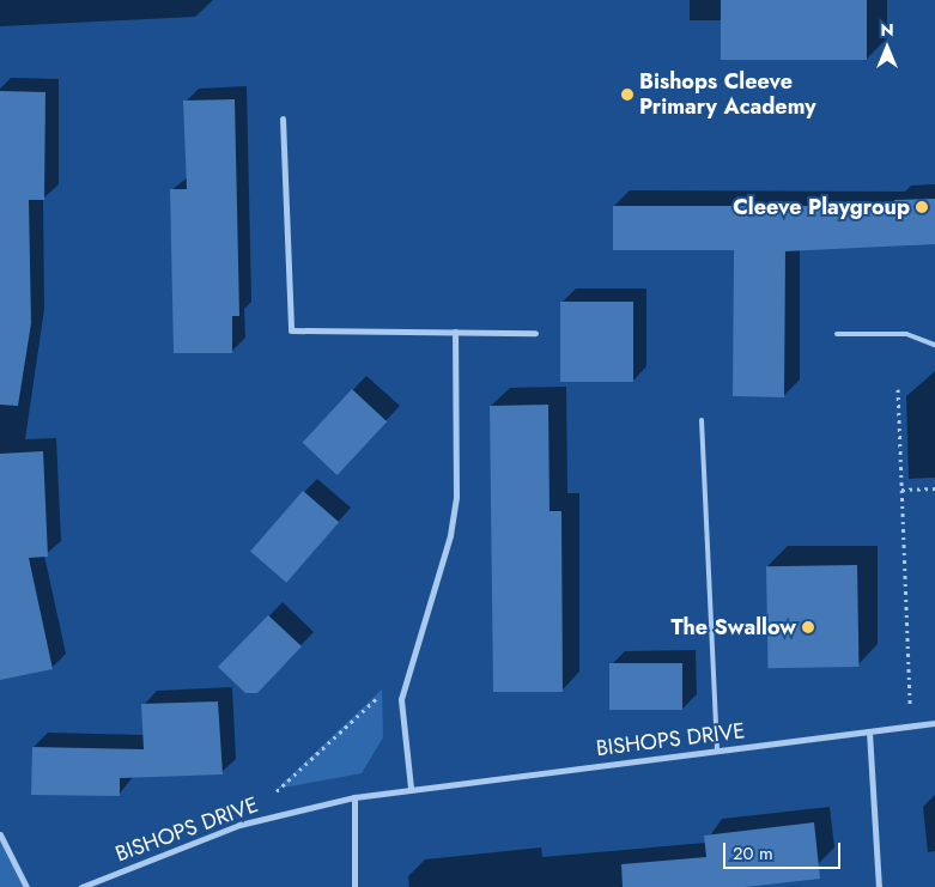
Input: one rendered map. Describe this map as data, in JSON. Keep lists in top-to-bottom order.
{
  "streets": {
    "street": ["BISHOPS DRIVE"]
  },
  "places": ["Bishops Cleeve Primary Academy", "Cleeve Playgroup", "The Swallow"],
  "scale_bar": "20 m",
  "north": "top"
}
